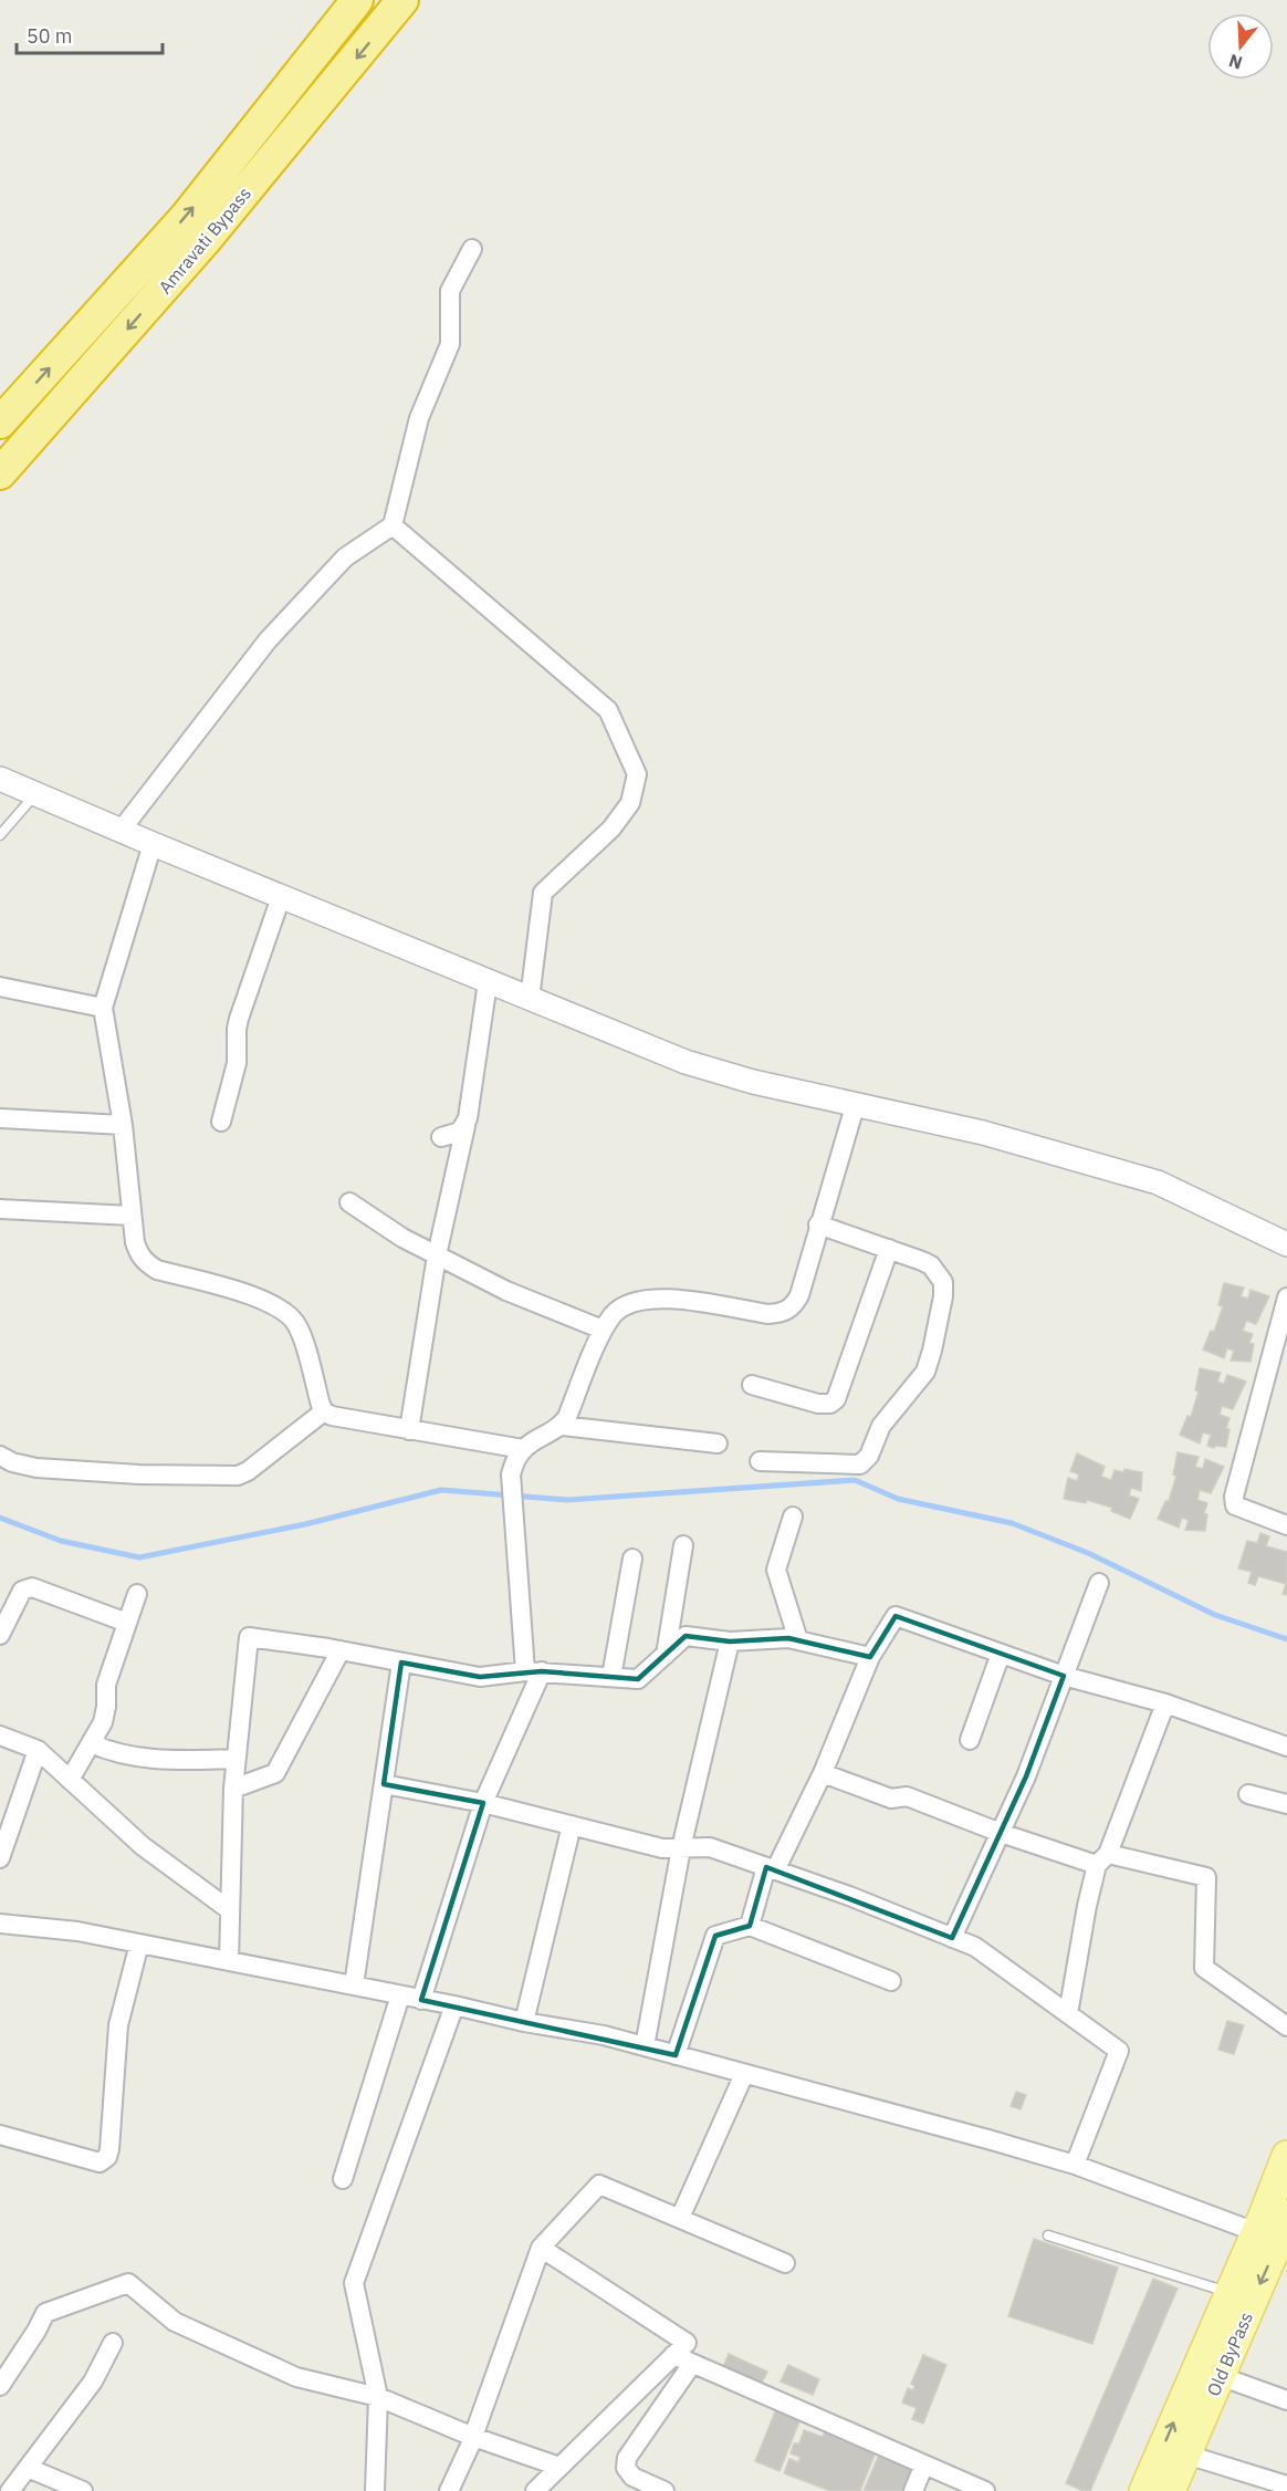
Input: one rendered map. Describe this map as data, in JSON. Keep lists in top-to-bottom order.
{
  "streets": {
    "highway": ["Amravati Bypass"],
    "main road": ["Old ByPass"]
  },
  "scale_bar": "50 m",
  "north": "bottom"
}
